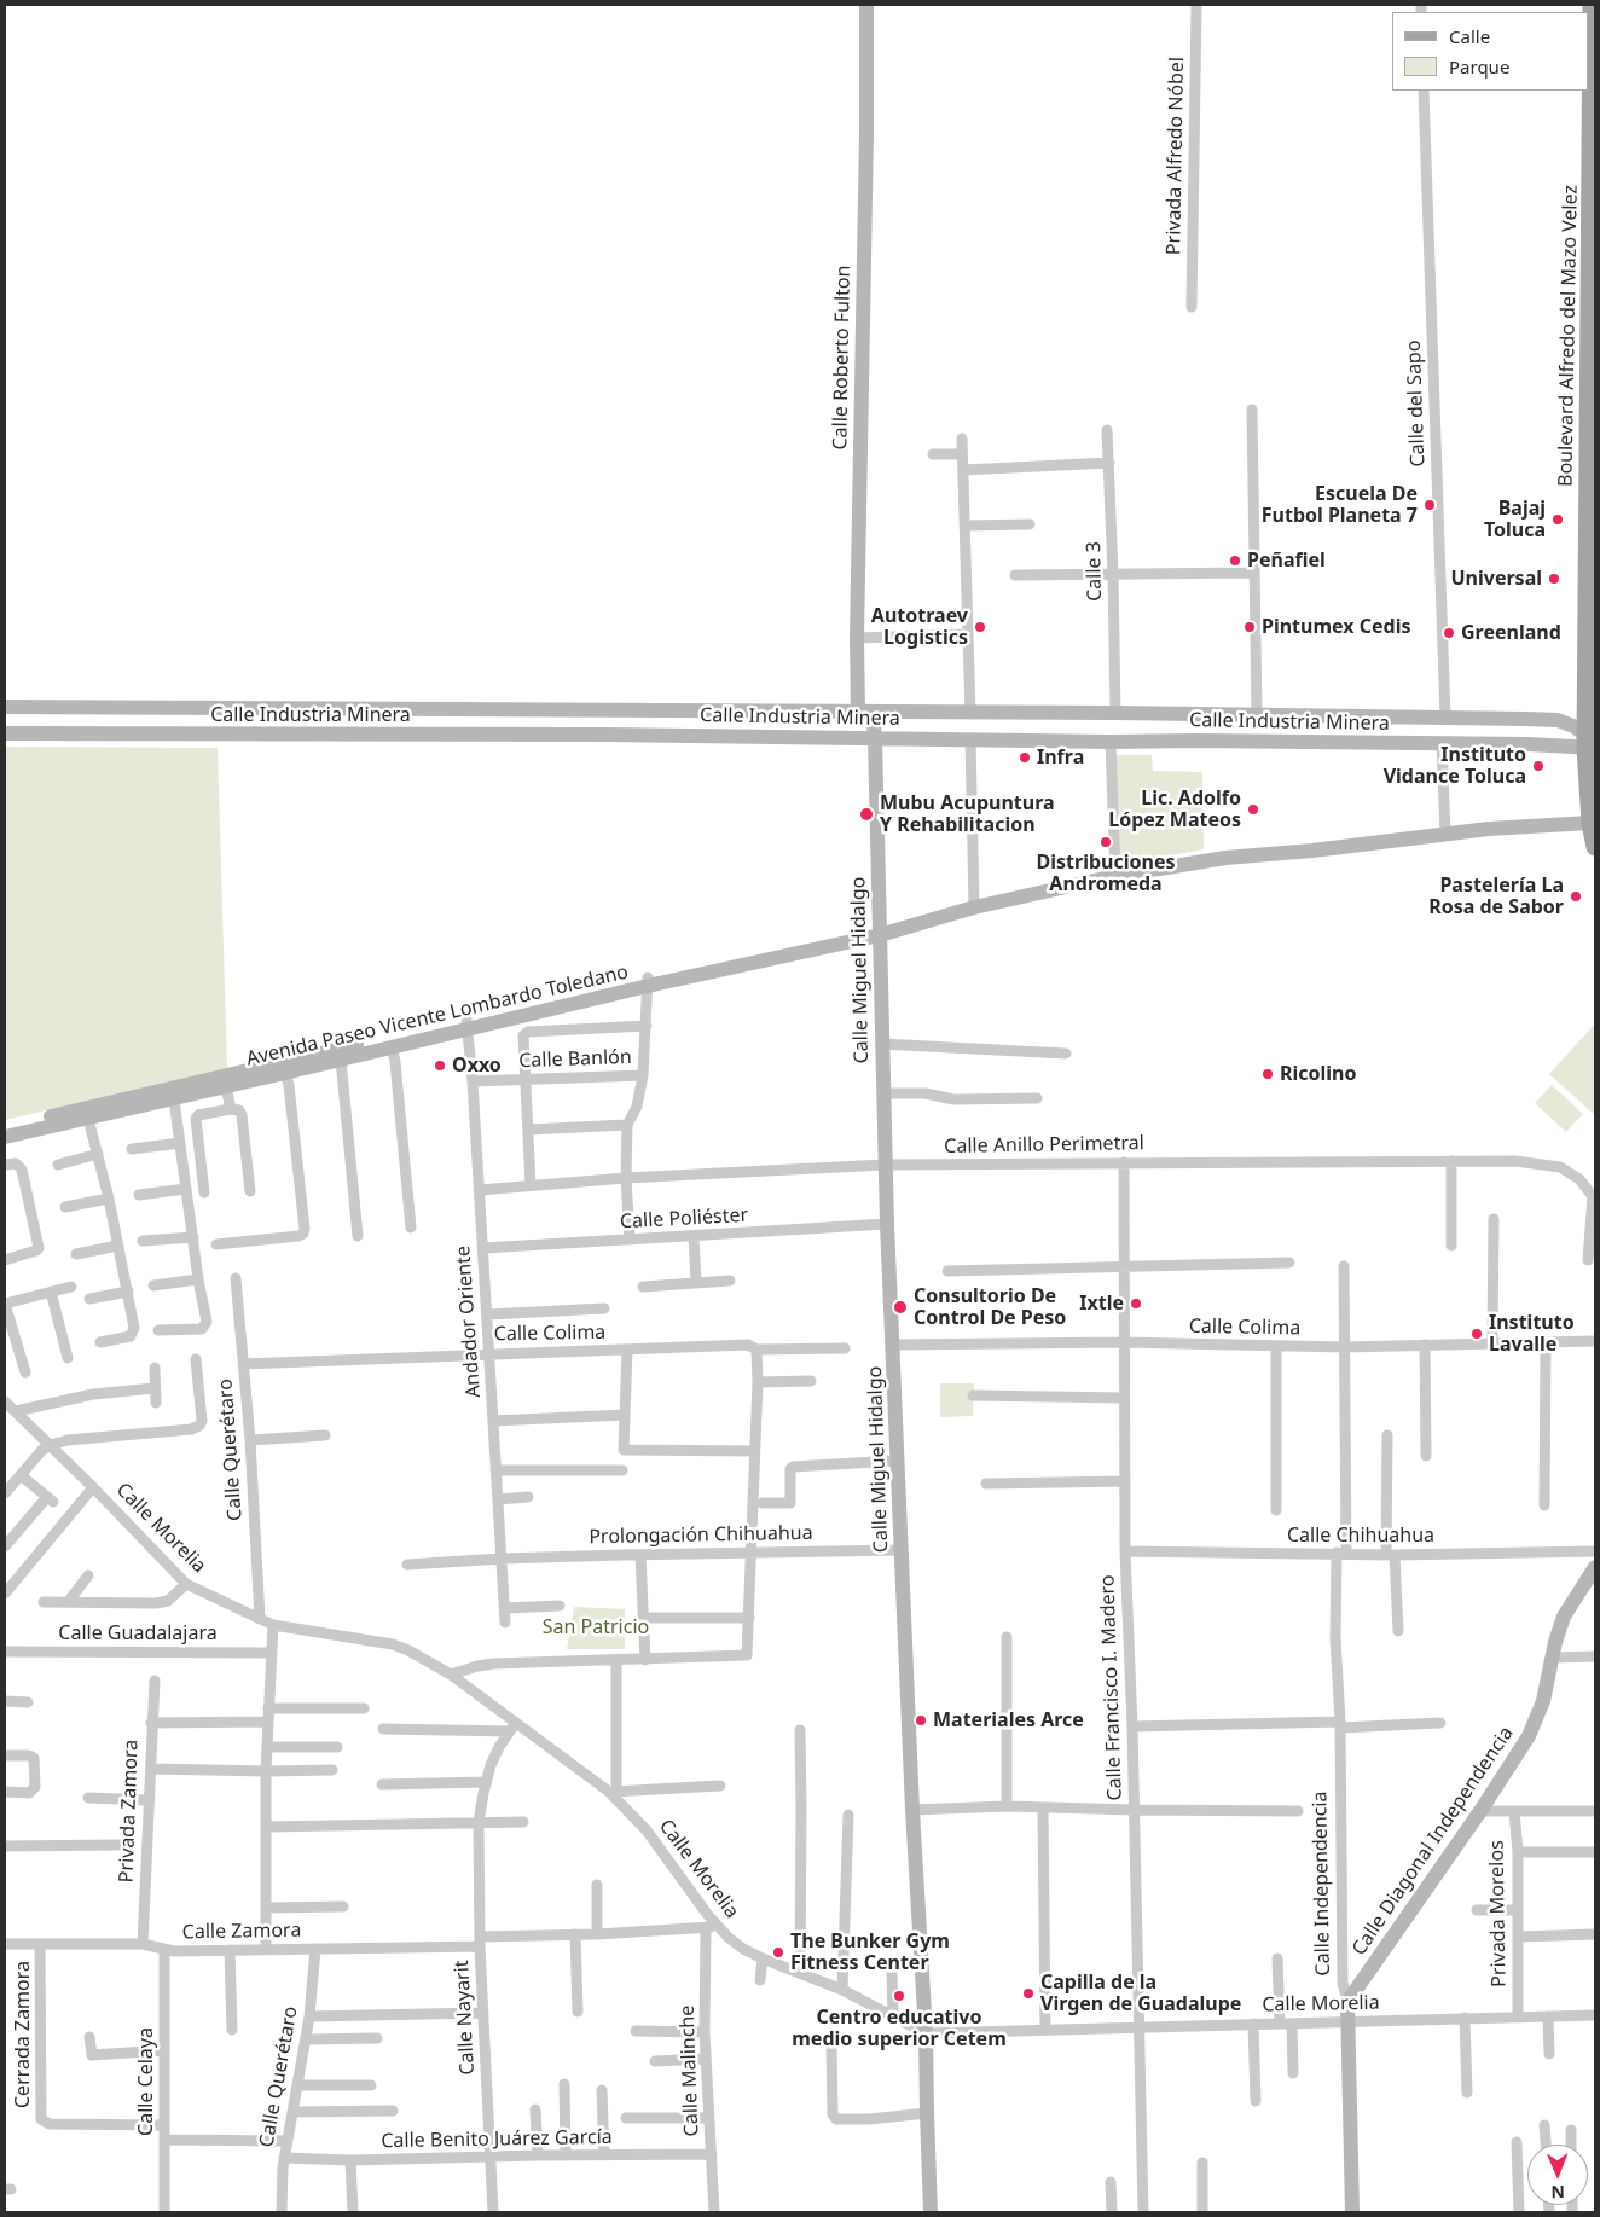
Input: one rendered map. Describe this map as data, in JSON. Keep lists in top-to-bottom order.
{
  "streets": {
    "main road": [
      "Boulevard Alfredo del Mazo Velez",
      "Calle Roberto Fulton",
      "Calle Industria Minera",
      "Calle Miguel Hidalgo",
      "Avenida Paseo Vicente Lombardo Toledano",
      "Calle Diagonal Independencia",
      "Calle Independencia"
    ],
    "street": [
      "Privada Alfredo Nóbel",
      "Calle del Sapo",
      "Calle 3",
      "Calle Banlón",
      "Calle Anillo Perimetral",
      "Calle Poliéster",
      "Andador Oriente",
      "Calle Colima",
      "Calle Querétaro",
      "Calle Morelia",
      "Prolongación Chihuahua",
      "Calle Chihuahua",
      "Calle Guadalajara",
      "Calle Francisco I. Madero",
      "Privada Zamora",
      "Privada Morelos",
      "Calle Zamora",
      "Calle Nayarit",
      "Cerrada Zamora",
      "Calle Malinche",
      "Calle Celaya",
      "Calle Benito Juárez García"
    ]
  },
  "crossings": [
    ["Boulevard Alfredo del Mazo Velez", "Calle Industria Minera"],
    ["Boulevard Alfredo del Mazo Velez", "Avenida Paseo Vicente Lombardo Toledano"],
    ["Calle Roberto Fulton", "Calle Industria Minera"],
    ["Calle Roberto Fulton", "Calle Miguel Hidalgo"],
    ["Calle del Sapo", "Calle Industria Minera"],
    ["Calle 3", "Calle Industria Minera"],
    ["Calle Industria Minera", "Calle Miguel Hidalgo"],
    ["Calle Miguel Hidalgo", "Avenida Paseo Vicente Lombardo Toledano"],
    ["Calle Miguel Hidalgo", "Calle Anillo Perimetral"],
    ["Calle Miguel Hidalgo", "Calle Poliéster"],
    ["Calle Miguel Hidalgo", "Calle Colima"],
    ["Calle Miguel Hidalgo", "Calle Morelia"],
    ["Calle Miguel Hidalgo", "Prolongación Chihuahua"],
    ["Avenida Paseo Vicente Lombardo Toledano", "Andador Oriente"],
    ["Calle Banlón", "Andador Oriente"],
    ["Calle Anillo Perimetral", "Andador Oriente"],
    ["Calle Anillo Perimetral", "Calle Francisco I. Madero"],
    ["Calle Poliéster", "Andador Oriente"],
    ["Andador Oriente", "Calle Colima"],
    ["Andador Oriente", "Prolongación Chihuahua"],
    ["Calle Colima", "Calle Querétaro"],
    ["Calle Colima", "Calle Francisco I. Madero"],
    ["Calle Colima", "Calle Independencia"],
    ["Calle Querétaro", "Calle Morelia"],
    ["Calle Querétaro", "Calle Zamora"],
    ["Calle Querétaro", "Calle Benito Juárez García"],
    ["Calle Morelia", "Calle Francisco I. Madero"],
    ["Calle Morelia", "Calle Independencia"],
    ["Calle Morelia", "Privada Morelos"],
    ["Calle Morelia", "Calle Zamora"],
    ["Calle Morelia", "Calle Nayarit"],
    ["Calle Morelia", "Calle Malinche"],
    ["Calle Chihuahua", "Calle Francisco I. Madero"],
    ["Calle Chihuahua", "Calle Independencia"],
    ["Privada Zamora", "Calle Zamora"],
    ["Calle Diagonal Independencia", "Calle Independencia"],
    ["Calle Zamora", "Calle Nayarit"],
    ["Calle Zamora", "Cerrada Zamora"],
    ["Calle Zamora", "Calle Malinche"],
    ["Calle Zamora", "Calle Celaya"],
    ["Calle Nayarit", "Calle Benito Juárez García"],
    ["Cerrada Zamora", "Calle Celaya"],
    ["Calle Malinche", "Calle Benito Juárez García"]
  ],
  "parks": ["San Patricio"],
  "places": [
    "Escuela De Futbol Planeta 7",
    "Bajaj Toluca",
    "Peñafiel",
    "Universal",
    "Autotraev Logistics",
    "Pintumex Cedis",
    "Greenland",
    "Infra",
    "Instituto Vidance Toluca",
    "Lic. Adolfo López Mateos",
    "Mubu Acupuntura Y Rehabilitacion",
    "Distribuciones Andromeda",
    "Pastelería La Rosa de Sabor",
    "Oxxo",
    "Ricolino",
    "Ixtle",
    "Consultorio De Control De Peso",
    "Instituto Lavalle",
    "Materiales Arce",
    "The Bunker Gym Fitness Center",
    "Capilla de la Virgen de Guadalupe",
    "Centro educativo medio superior Cetem"
  ],
  "legend": ["Calle", "Parque"],
  "north": "bottom"
}
